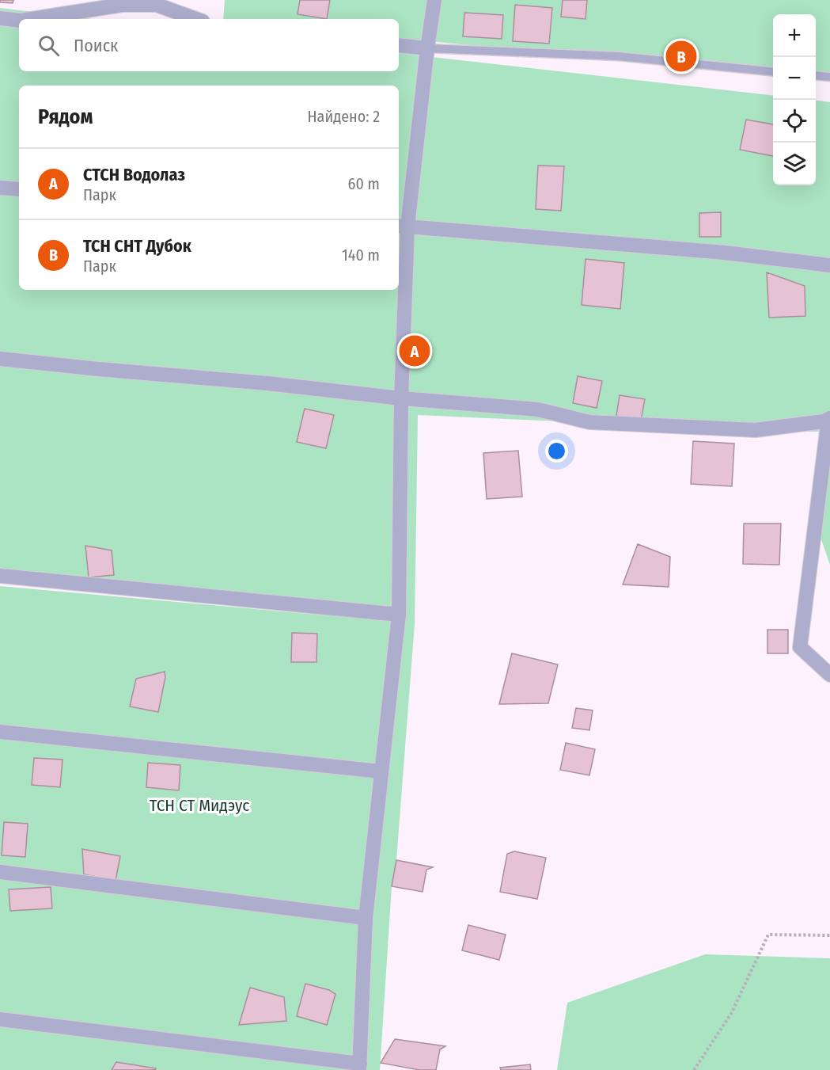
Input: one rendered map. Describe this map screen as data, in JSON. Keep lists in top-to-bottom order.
{
  "parks": ["ТСН СТ Мидэус"],
  "page": {
    "map_buttons": ["+", "−"],
    "search": "Поиск",
    "pins": ["B", "A"],
    "heading": ["Рядом", "Найдено: 2"],
    "list": [
      {
        "mark": "A",
        "name": "СТСН Водолаз",
        "note": "Парк",
        "value": "60 m"
      },
      {
        "mark": "B",
        "name": "ТСН СНТ Дубок",
        "note": "Парк",
        "value": "140 m"
      }
    ]
  }
}
